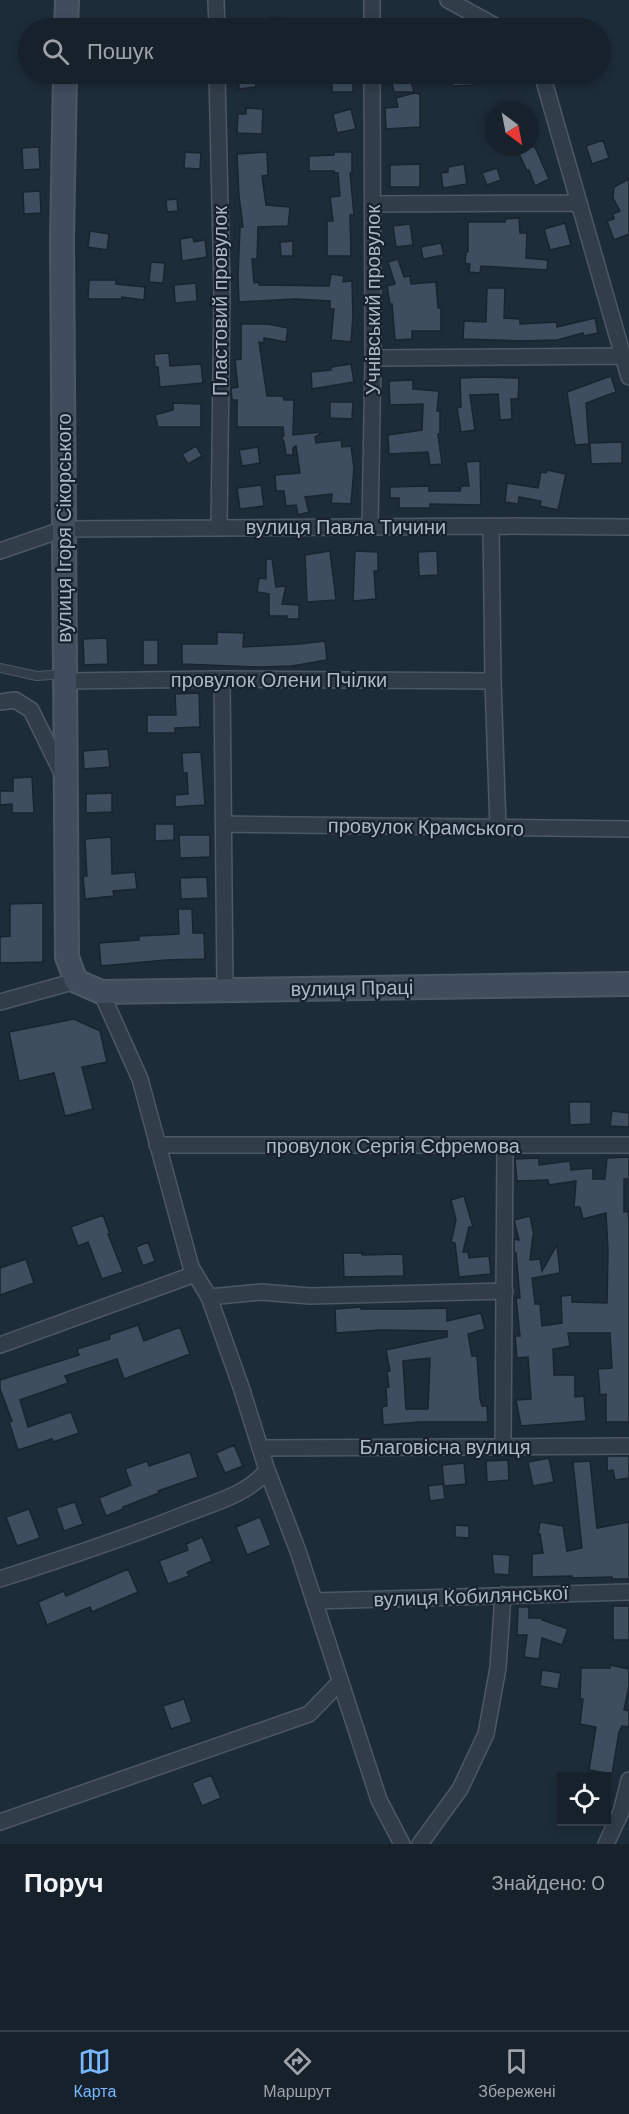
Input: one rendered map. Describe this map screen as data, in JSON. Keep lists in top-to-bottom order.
{
  "streets": {
    "main road": ["вулиця Ігоря Сікорського", "вулиця Праці"],
    "street": [
      "Учнівський провулок",
      "Пластовий провулок",
      "вулиця Павла Тичини",
      "провулок Олени Пчілки",
      "провулок Крамського",
      "провулок Сергія Єфремова",
      "Благовісна вулиця",
      "вулиця Кобилянської"
    ]
  },
  "crossings": [
    ["Учнівський провулок", "вулиця Павла Тичини"],
    ["Пластовий провулок", "вулиця Павла Тичини"],
    ["вулиця Павла Тичини", "вулиця Ігоря Сікорського"],
    ["вулиця Ігоря Сікорського", "провулок Олени Пчілки"],
    ["вулиця Ігоря Сікорського", "вулиця Праці"]
  ],
  "north": "bottom right",
  "page": {
    "search": "Пошук",
    "heading": ["Поруч", "Знайдено: 0"],
    "nav": ["Карта", "Маршрут", "Збережені"]
  }
}
